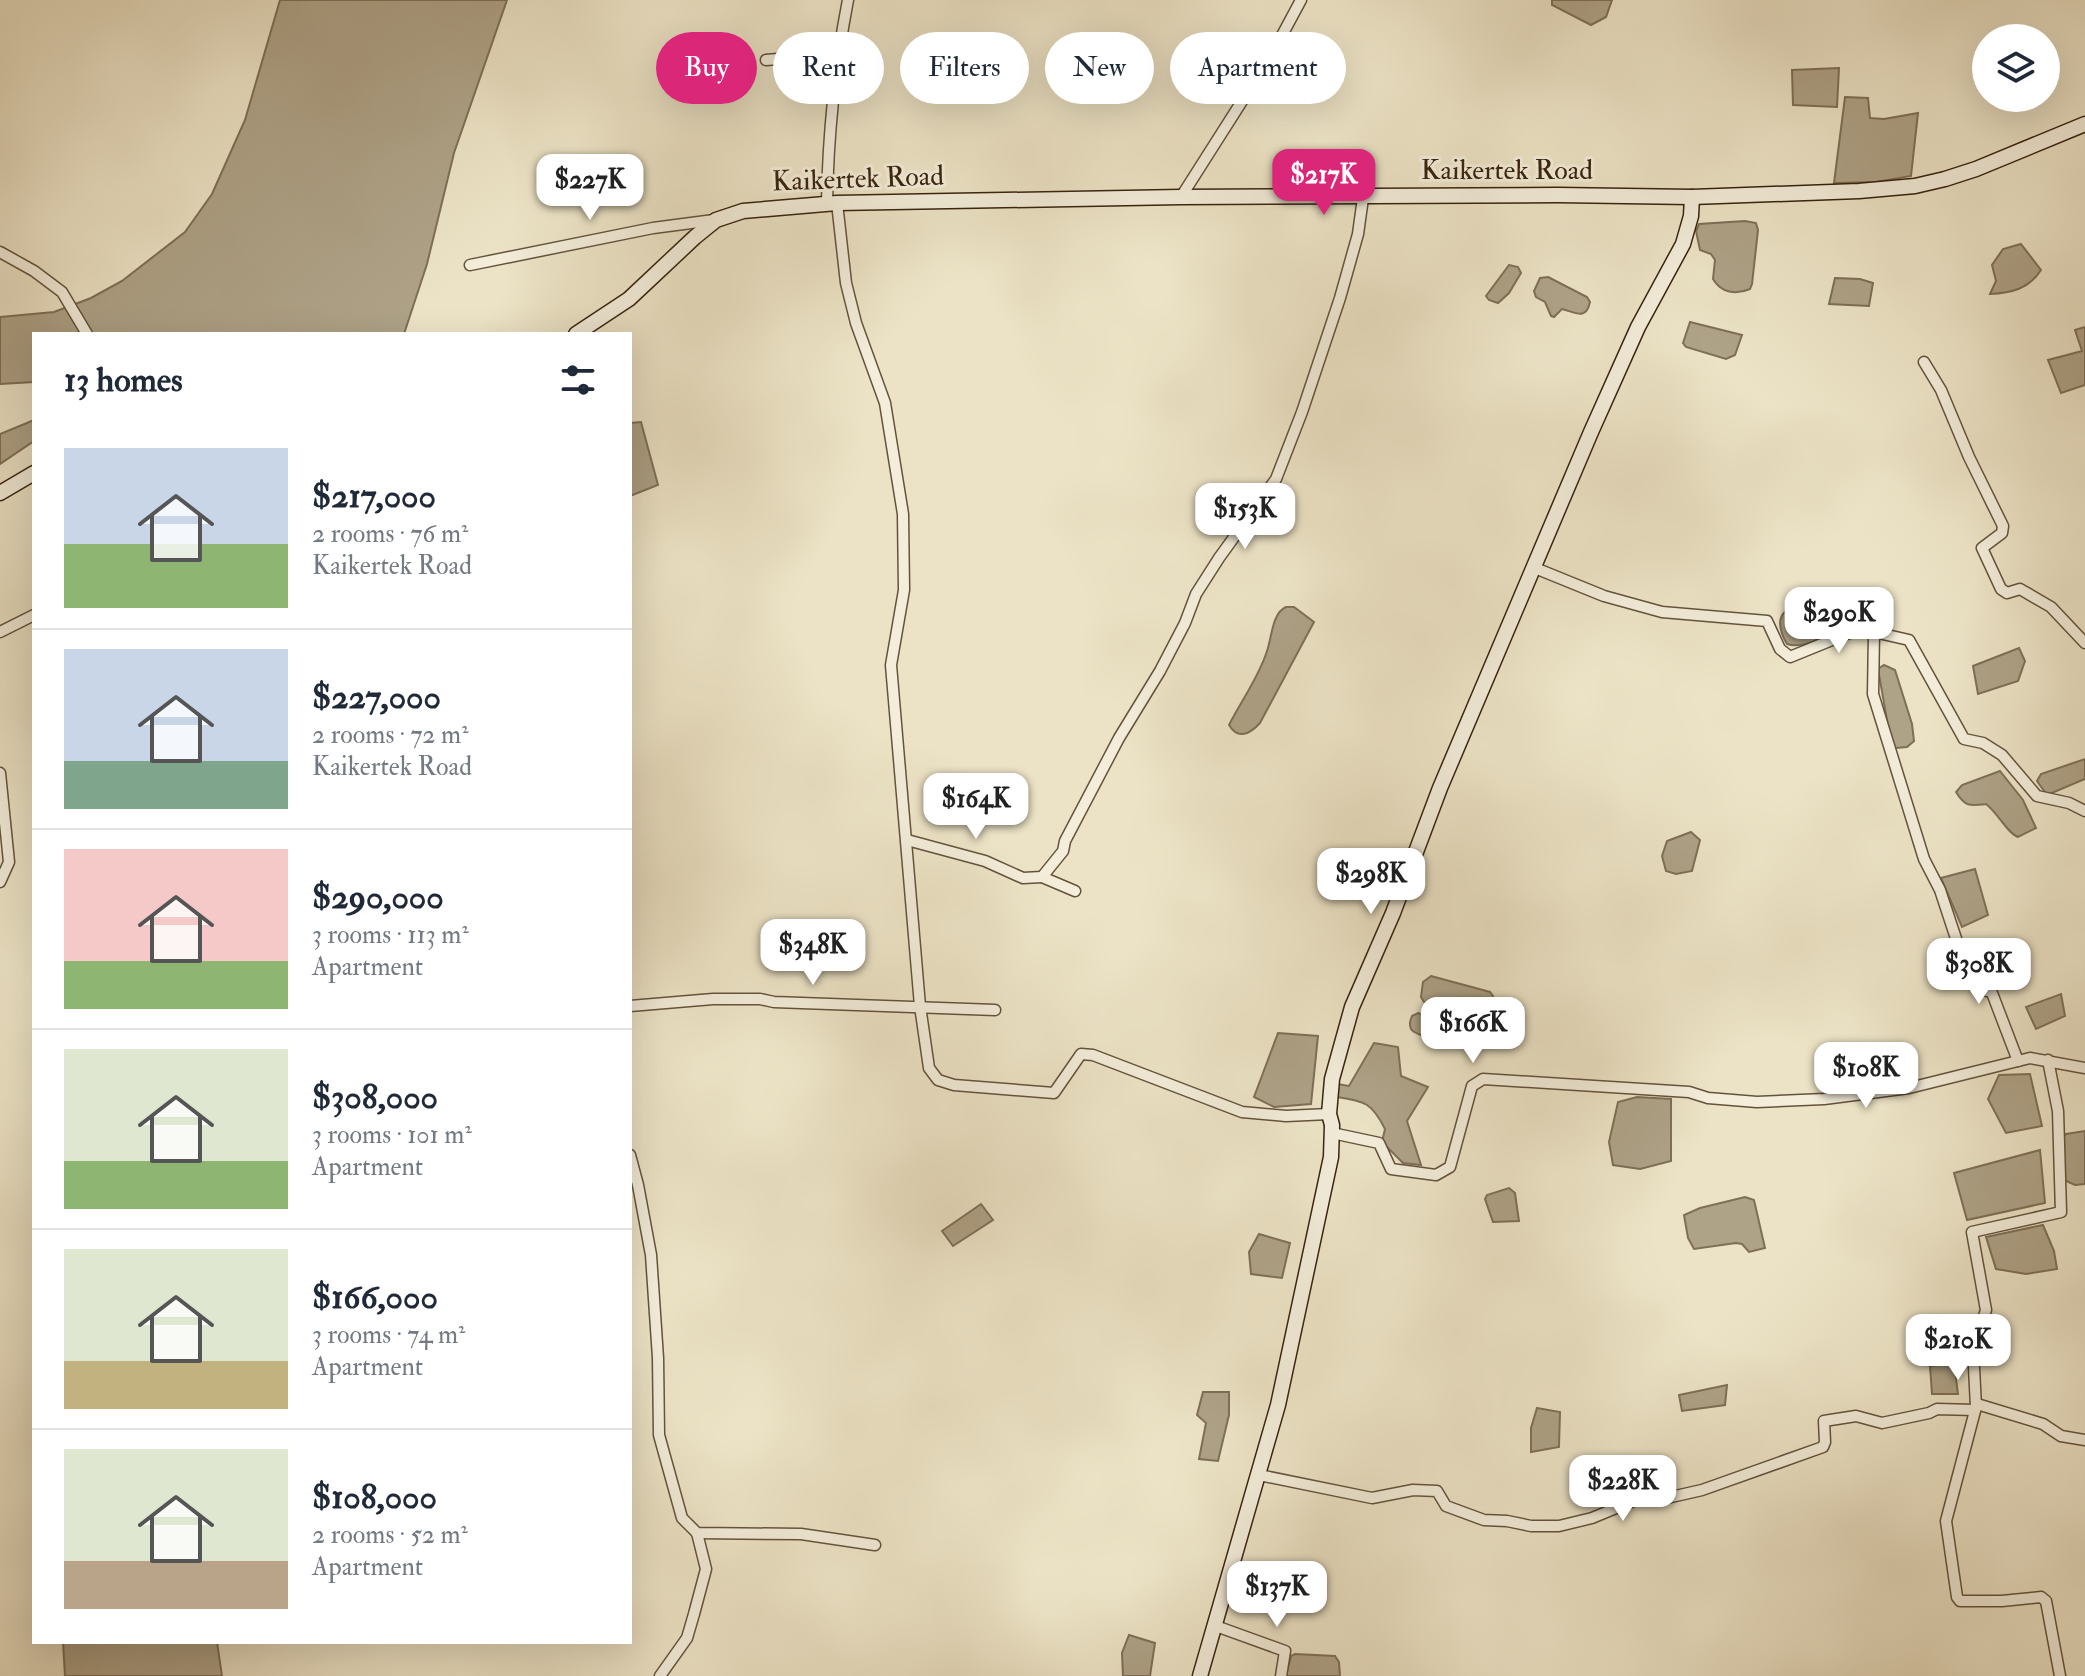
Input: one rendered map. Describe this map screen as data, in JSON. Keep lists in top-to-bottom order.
{
  "streets": {
    "main road": ["Kaikertek Road"]
  },
  "page": {
    "chip": [
      "Buy",
      "Rent",
      "Filters",
      "New",
      "Apartment"
    ],
    "price": [
      "$217K",
      "$227K",
      "$153K",
      "$290K",
      "$164K",
      "$298K",
      "$348K",
      "$308K",
      "$166K",
      "$108K",
      "$210K",
      "$228K",
      "$137K"
    ],
    "heading": "13 homes",
    "list": [
      {
        "name": "$217,000",
        "note": "2 rooms · 76 m² · Kaikertek Road"
      },
      {
        "name": "$227,000",
        "note": "2 rooms · 72 m² · Kaikertek Road"
      },
      {
        "name": "$290,000",
        "note": "3 rooms · 113 m² · Apartment"
      },
      {
        "name": "$308,000",
        "note": "3 rooms · 101 m² · Apartment"
      },
      {
        "name": "$166,000",
        "note": "3 rooms · 74 m² · Apartment"
      },
      {
        "name": "$108,000",
        "note": "2 rooms · 52 m² · Apartment"
      }
    ]
  }
}
